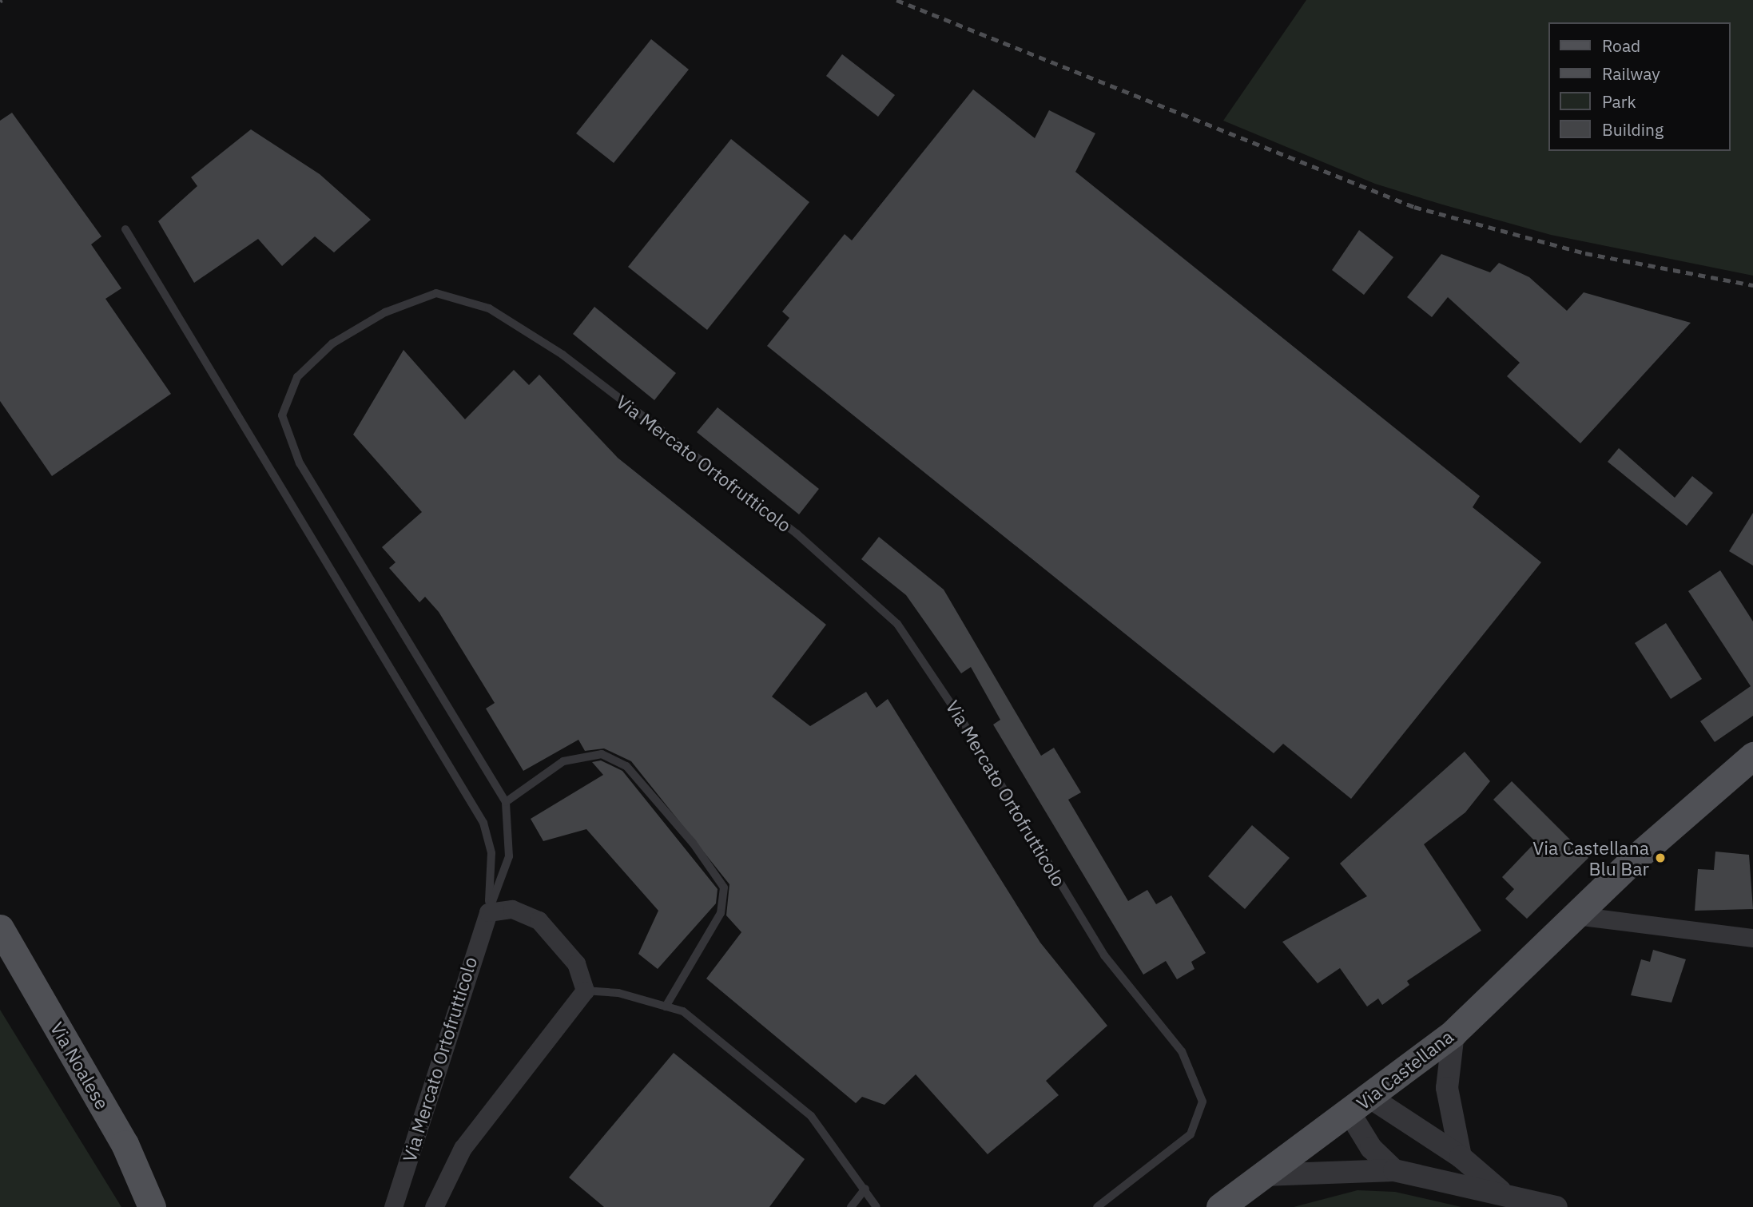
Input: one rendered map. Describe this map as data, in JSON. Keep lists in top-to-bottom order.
{
  "streets": {
    "main road": ["Via Noalese", "Via Castellana"],
    "street": ["Via Mercato Ortofrutticolo"]
  },
  "places": ["Via Castellana Blu Bar"],
  "legend": [
    "Road",
    "Railway",
    "Park",
    "Building"
  ]
}
